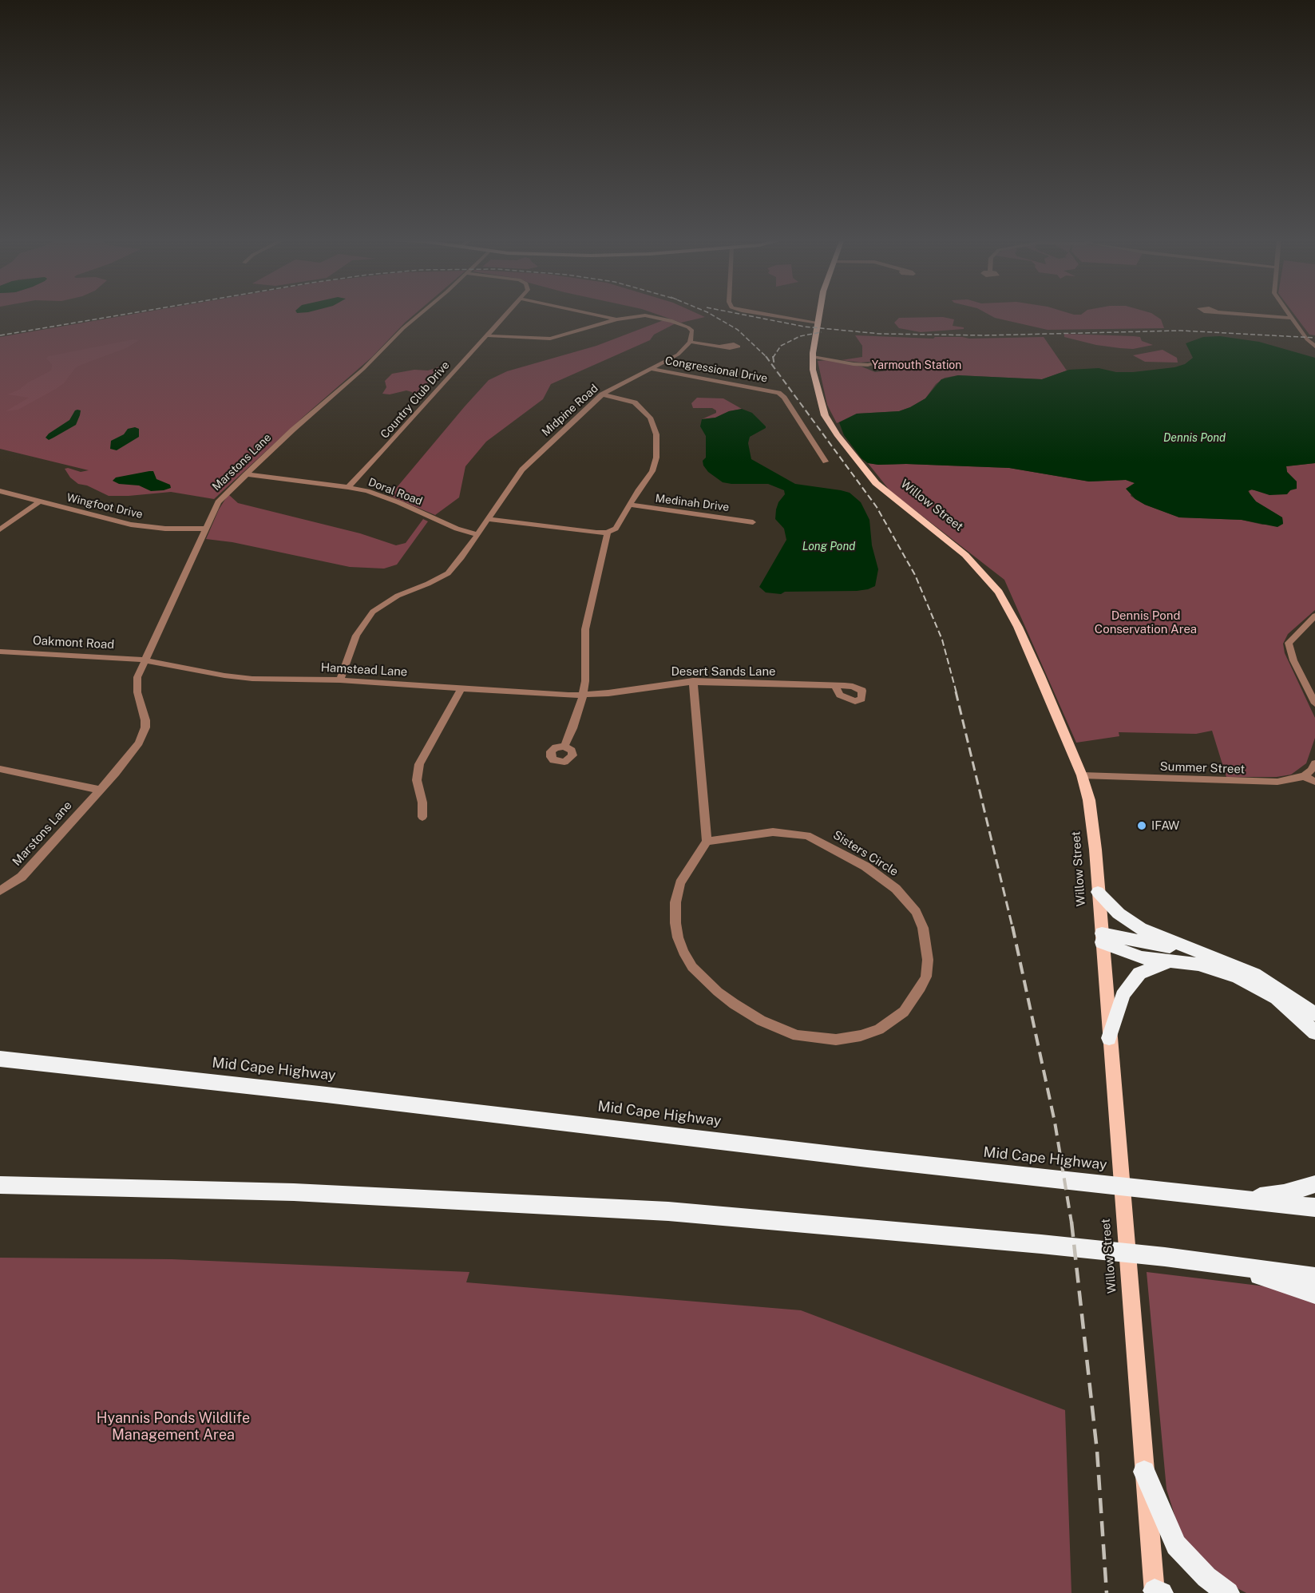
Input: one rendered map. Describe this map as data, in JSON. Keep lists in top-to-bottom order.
{
  "streets": {
    "highway": ["Mid Cape Highway"],
    "main road": ["Willow Street"],
    "street": [
      "Congressional Drive",
      "Country Club Drive",
      "Midpine Road",
      "Marstons Lane",
      "Doral Road",
      "Medinah Drive",
      "Wingfoot Drive",
      "Oakmont Road",
      "Hamstead Lane",
      "Desert Sands Lane",
      "Summer Street",
      "Sisters Circle"
    ]
  },
  "crossings": [
    ["Congressional Drive", "Midpine Road"],
    ["Country Club Drive", "Doral Road"],
    ["Midpine Road", "Doral Road"],
    ["Midpine Road", "Hamstead Lane"],
    ["Marstons Lane", "Doral Road"],
    ["Marstons Lane", "Wingfoot Drive"],
    ["Marstons Lane", "Oakmont Road"],
    ["Marstons Lane", "Hamstead Lane"],
    ["Willow Street", "Summer Street"],
    ["Oakmont Road", "Hamstead Lane"],
    ["Hamstead Lane", "Desert Sands Lane"]
  ],
  "water": ["Dennis Pond", "Long Pond"],
  "parks": ["Yarmouth Station", "Dennis Pond Conservation Area", "Hyannis Ponds Wildlife Management Area"],
  "places": ["IFAW"]
}
